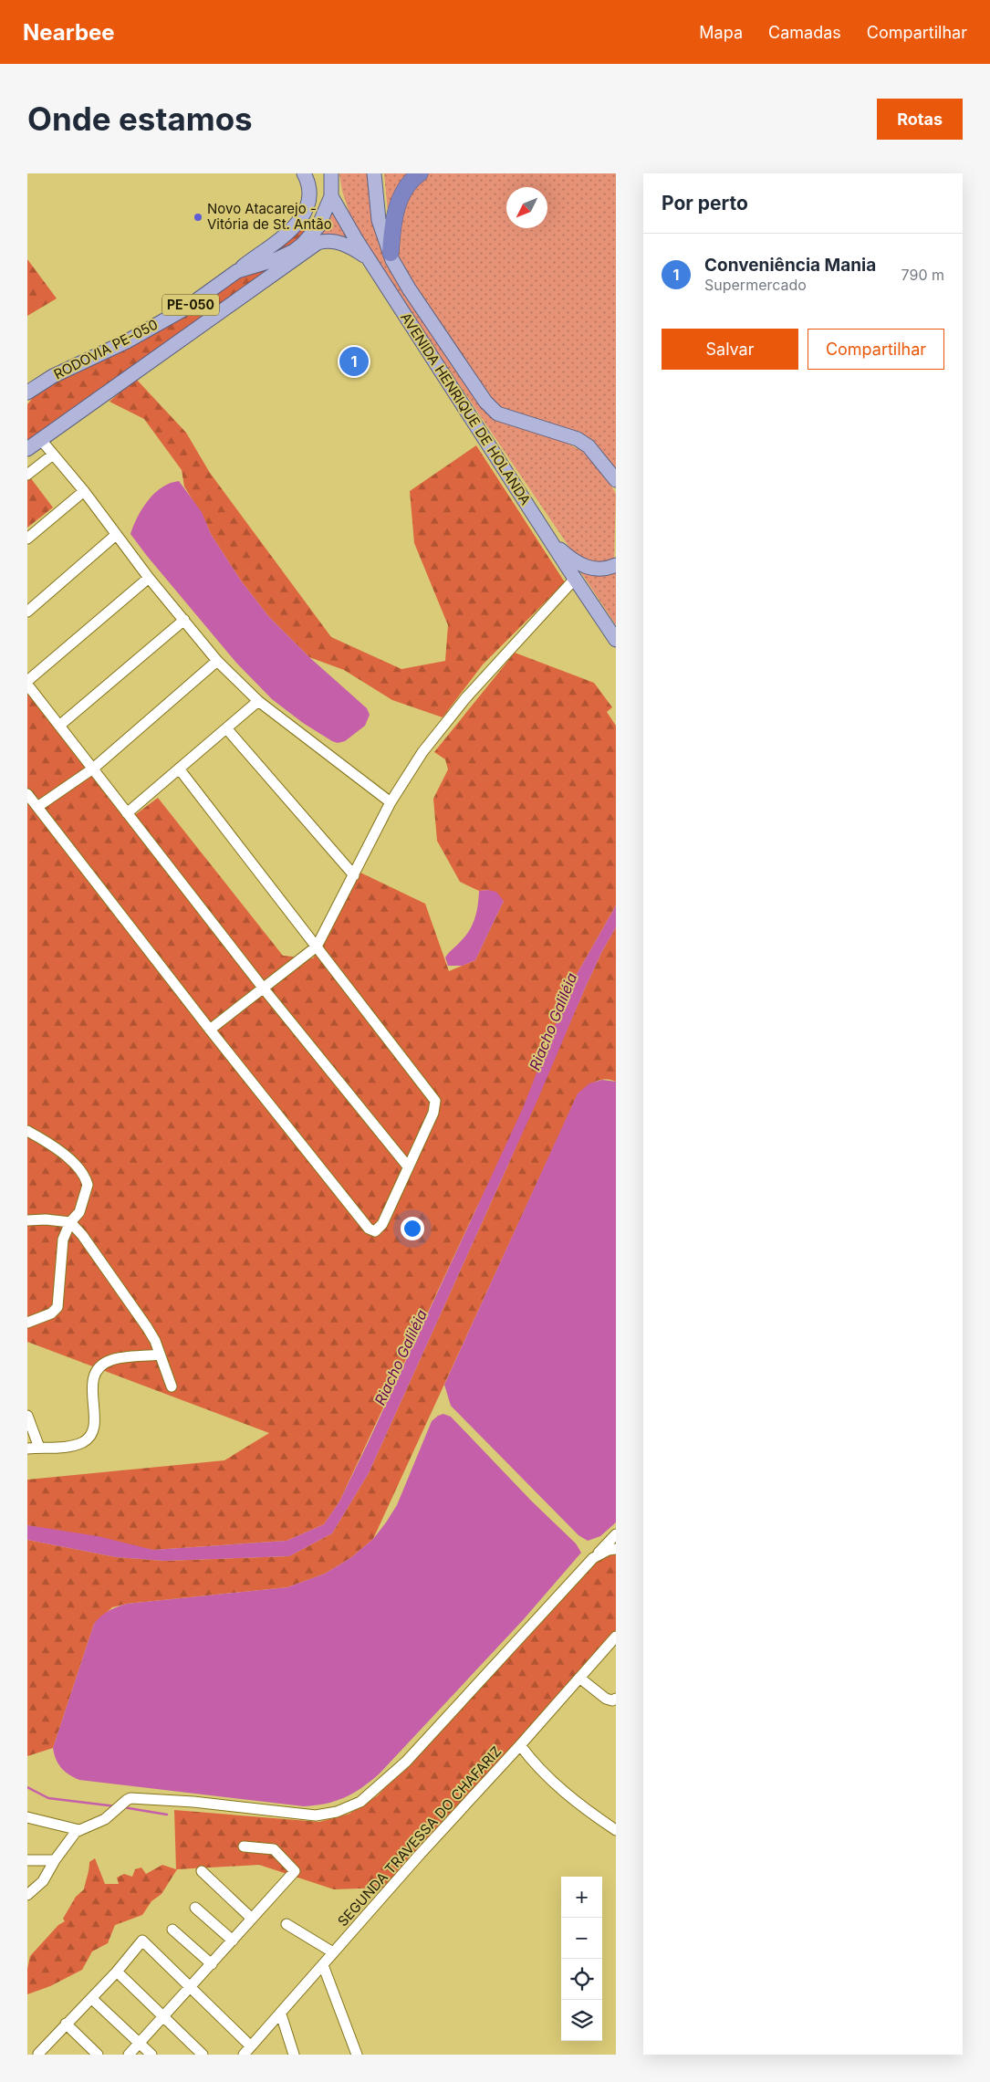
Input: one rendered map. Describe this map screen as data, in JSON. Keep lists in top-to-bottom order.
{
  "streets": {
    "main road": ["PE-050", "RODOVIA PE-050", "AVENIDA HENRIQUE DE HOLANDA"],
    "street": ["SEGUNDA TRAVESSA DO CHAFARIZ"]
  },
  "crossings": [
    ["PE-050", "RODOVIA PE-050"],
    ["PE-050", "AVENIDA HENRIQUE DE HOLANDA"],
    ["RODOVIA PE-050", "AVENIDA HENRIQUE DE HOLANDA"]
  ],
  "water": ["Riacho Galiléia"],
  "places": ["Novo Atacarejo - Vitória de St. Antão"],
  "north": "bottom left",
  "page": {
    "header": "Nearbee",
    "nav": ["Mapa", "Camadas", "Compartilhar"],
    "buttons": [
      "Rotas",
      ["Salvar", "Compartilhar"]
    ],
    "title": "Onde estamos",
    "heading": "Por perto",
    "list": [
      {
        "mark": "1",
        "name": "Conveniência Mania",
        "note": "Supermercado",
        "value": "790 m"
      }
    ],
    "pins": "1",
    "map_buttons": ["+", "−"]
  }
}
